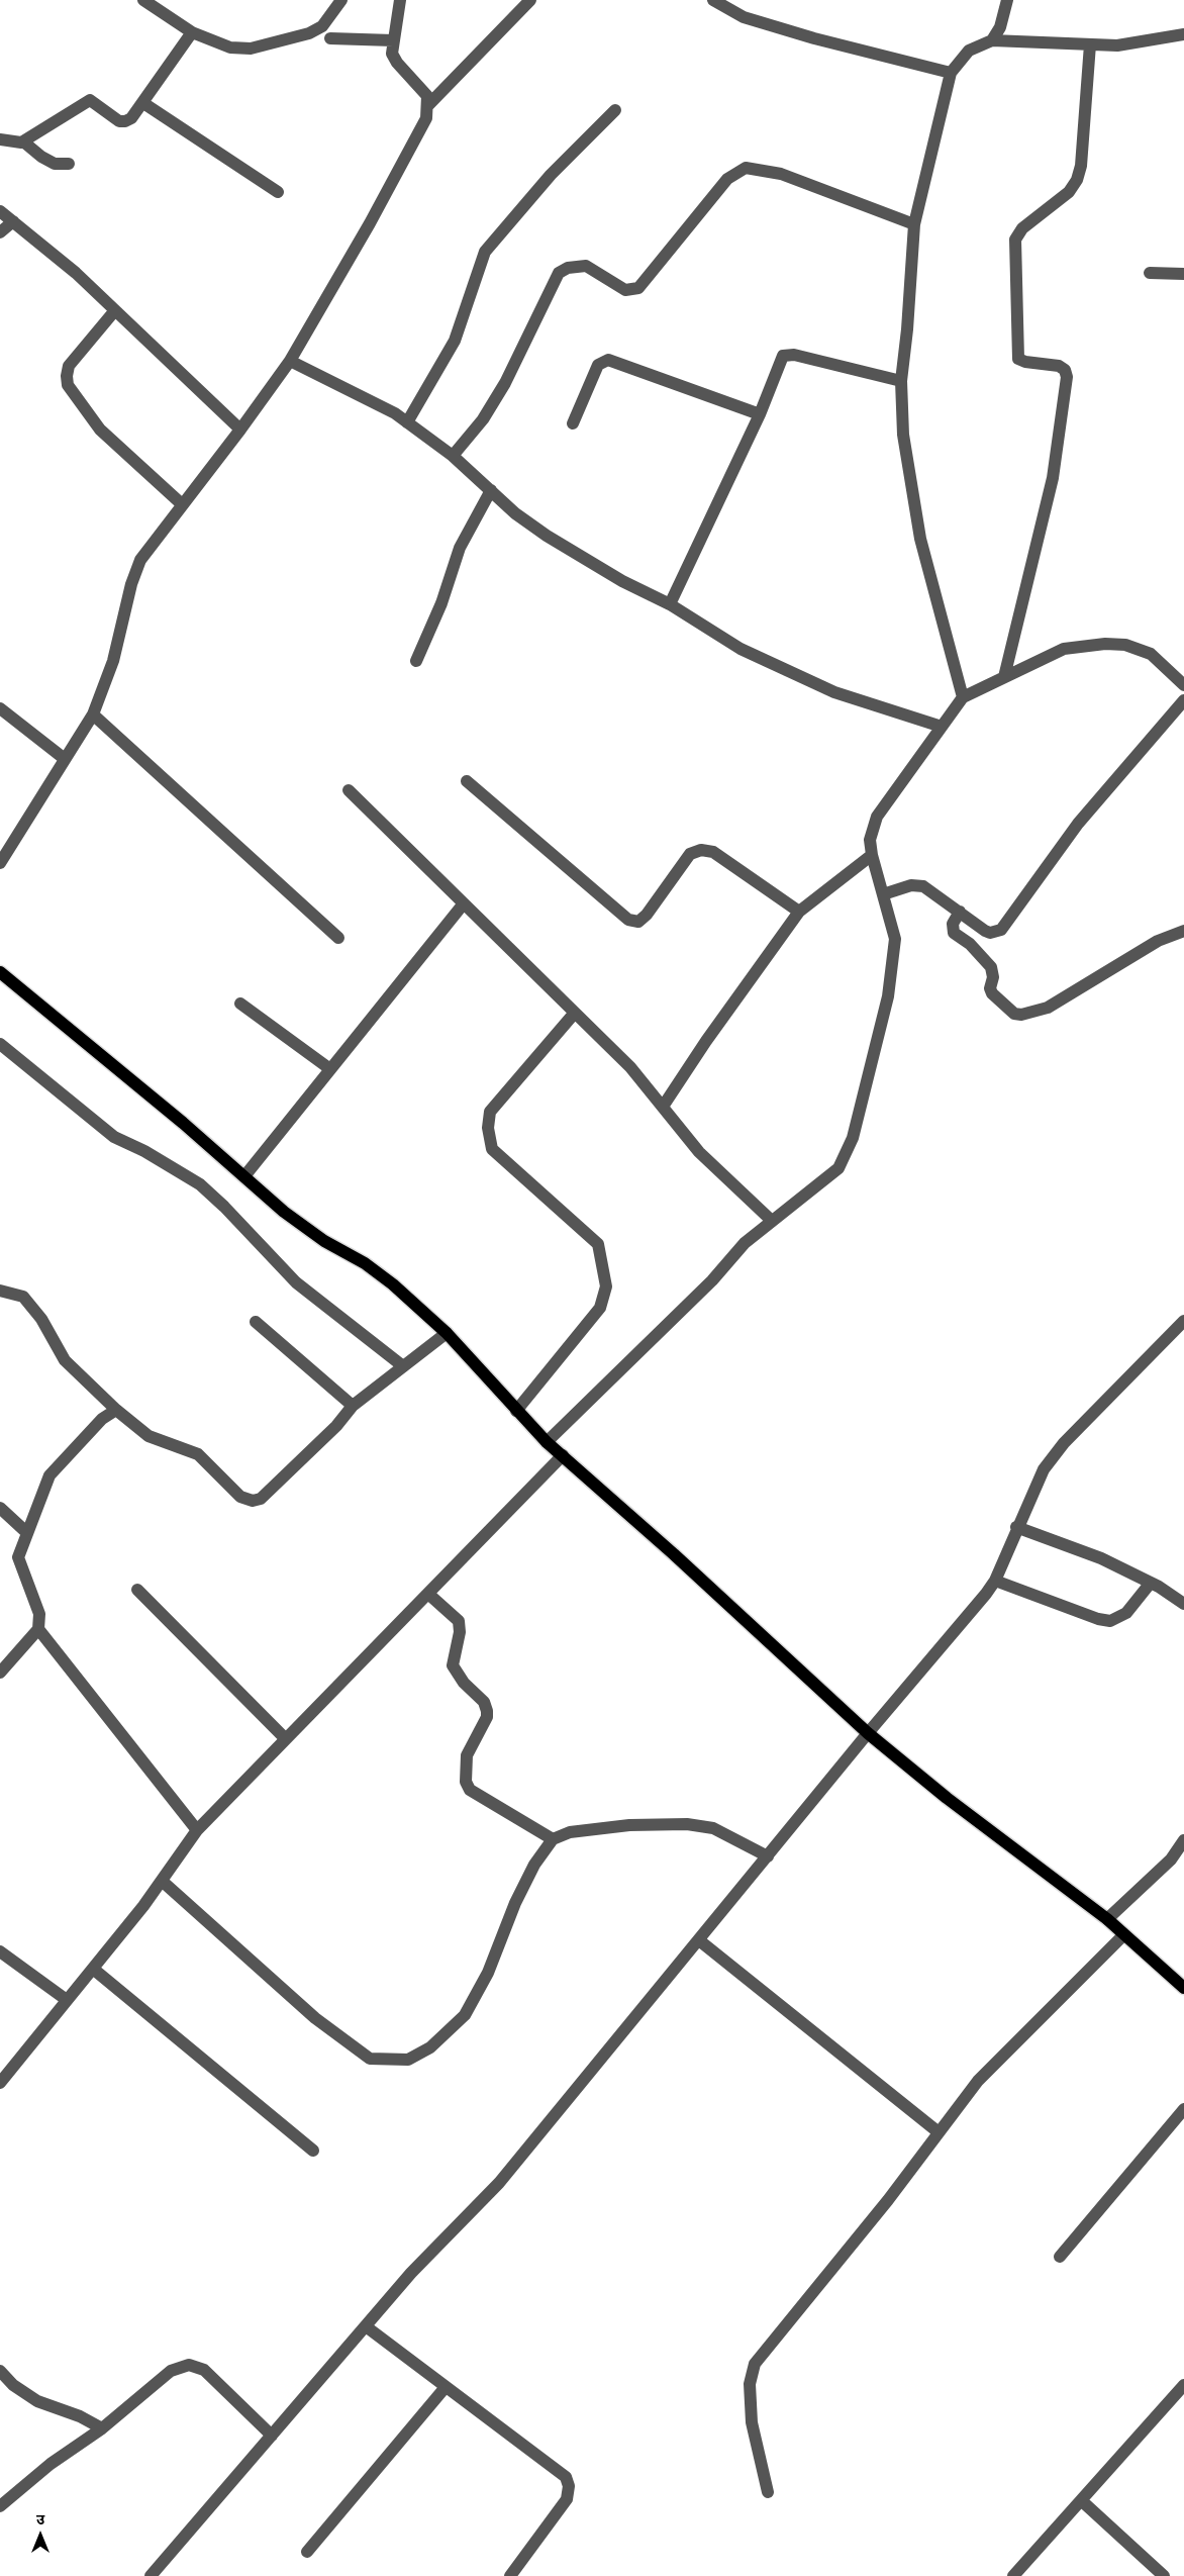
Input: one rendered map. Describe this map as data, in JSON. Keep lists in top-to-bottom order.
{
  "north": "top"
}
